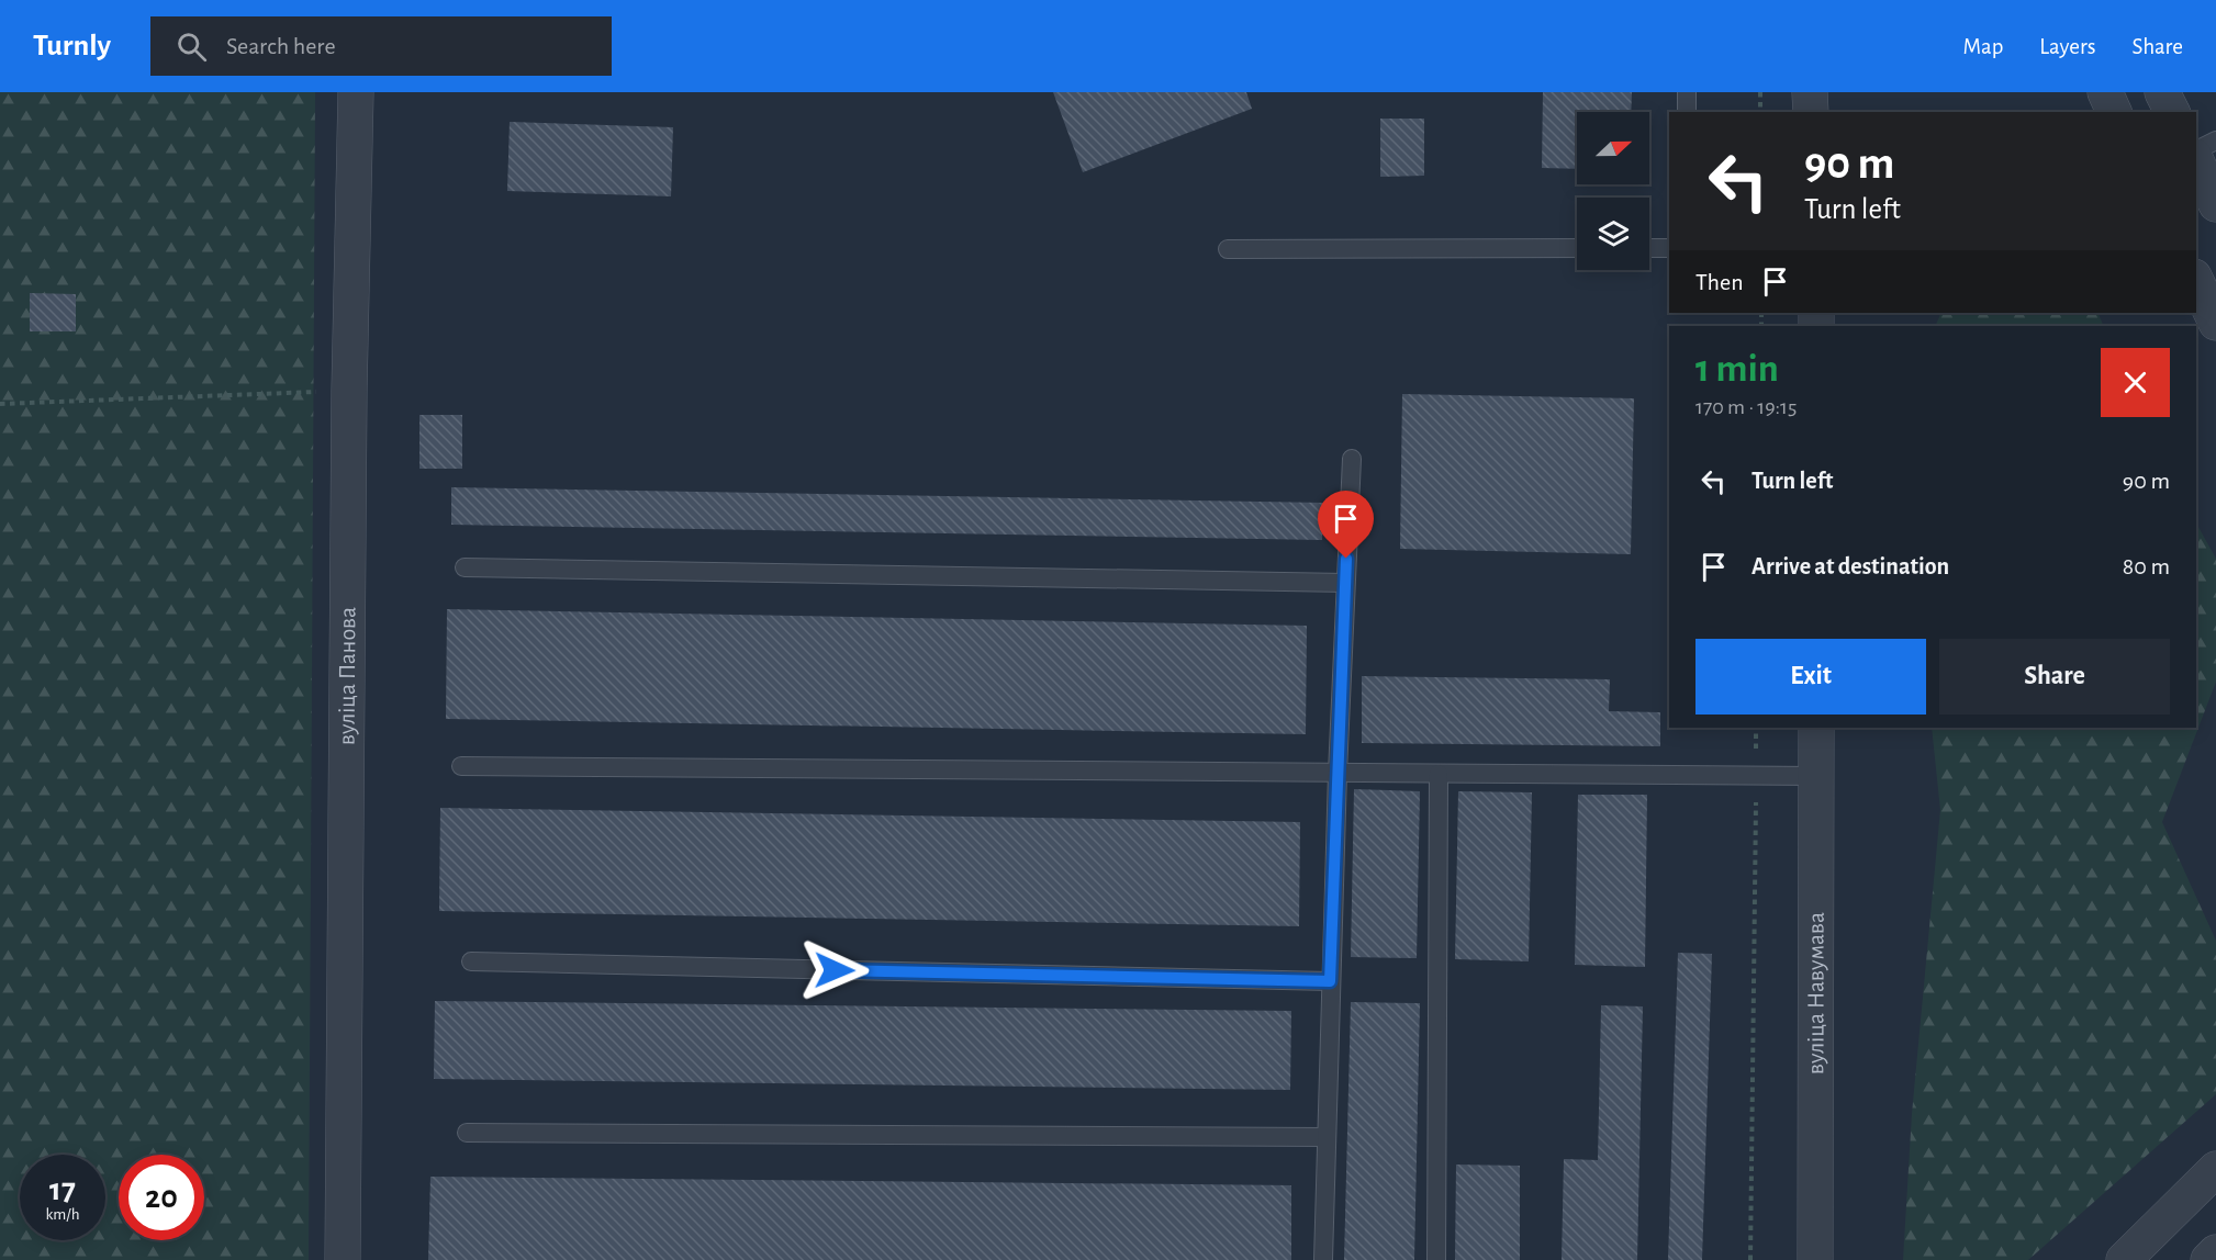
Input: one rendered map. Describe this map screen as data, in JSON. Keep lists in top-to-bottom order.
{
  "streets": {
    "street": ["вуліца Панова", "вуліца Навумава"]
  },
  "north": "right",
  "page": {
    "header": "Turnly",
    "search": "Search here",
    "nav": ["Map", "Layers", "Share"],
    "turn": ["90 m", "Turn left"],
    "then": "Then",
    "heading": ["1 min", "170 m · 19:15"],
    "list": [
      {
        "name": "Turn left",
        "value": "90 m"
      },
      {
        "name": "Arrive at destination",
        "value": "80 m"
      }
    ],
    "buttons": ["Exit", "Share"],
    "speed": "17 km/h",
    "limit": "20"
  }
}
